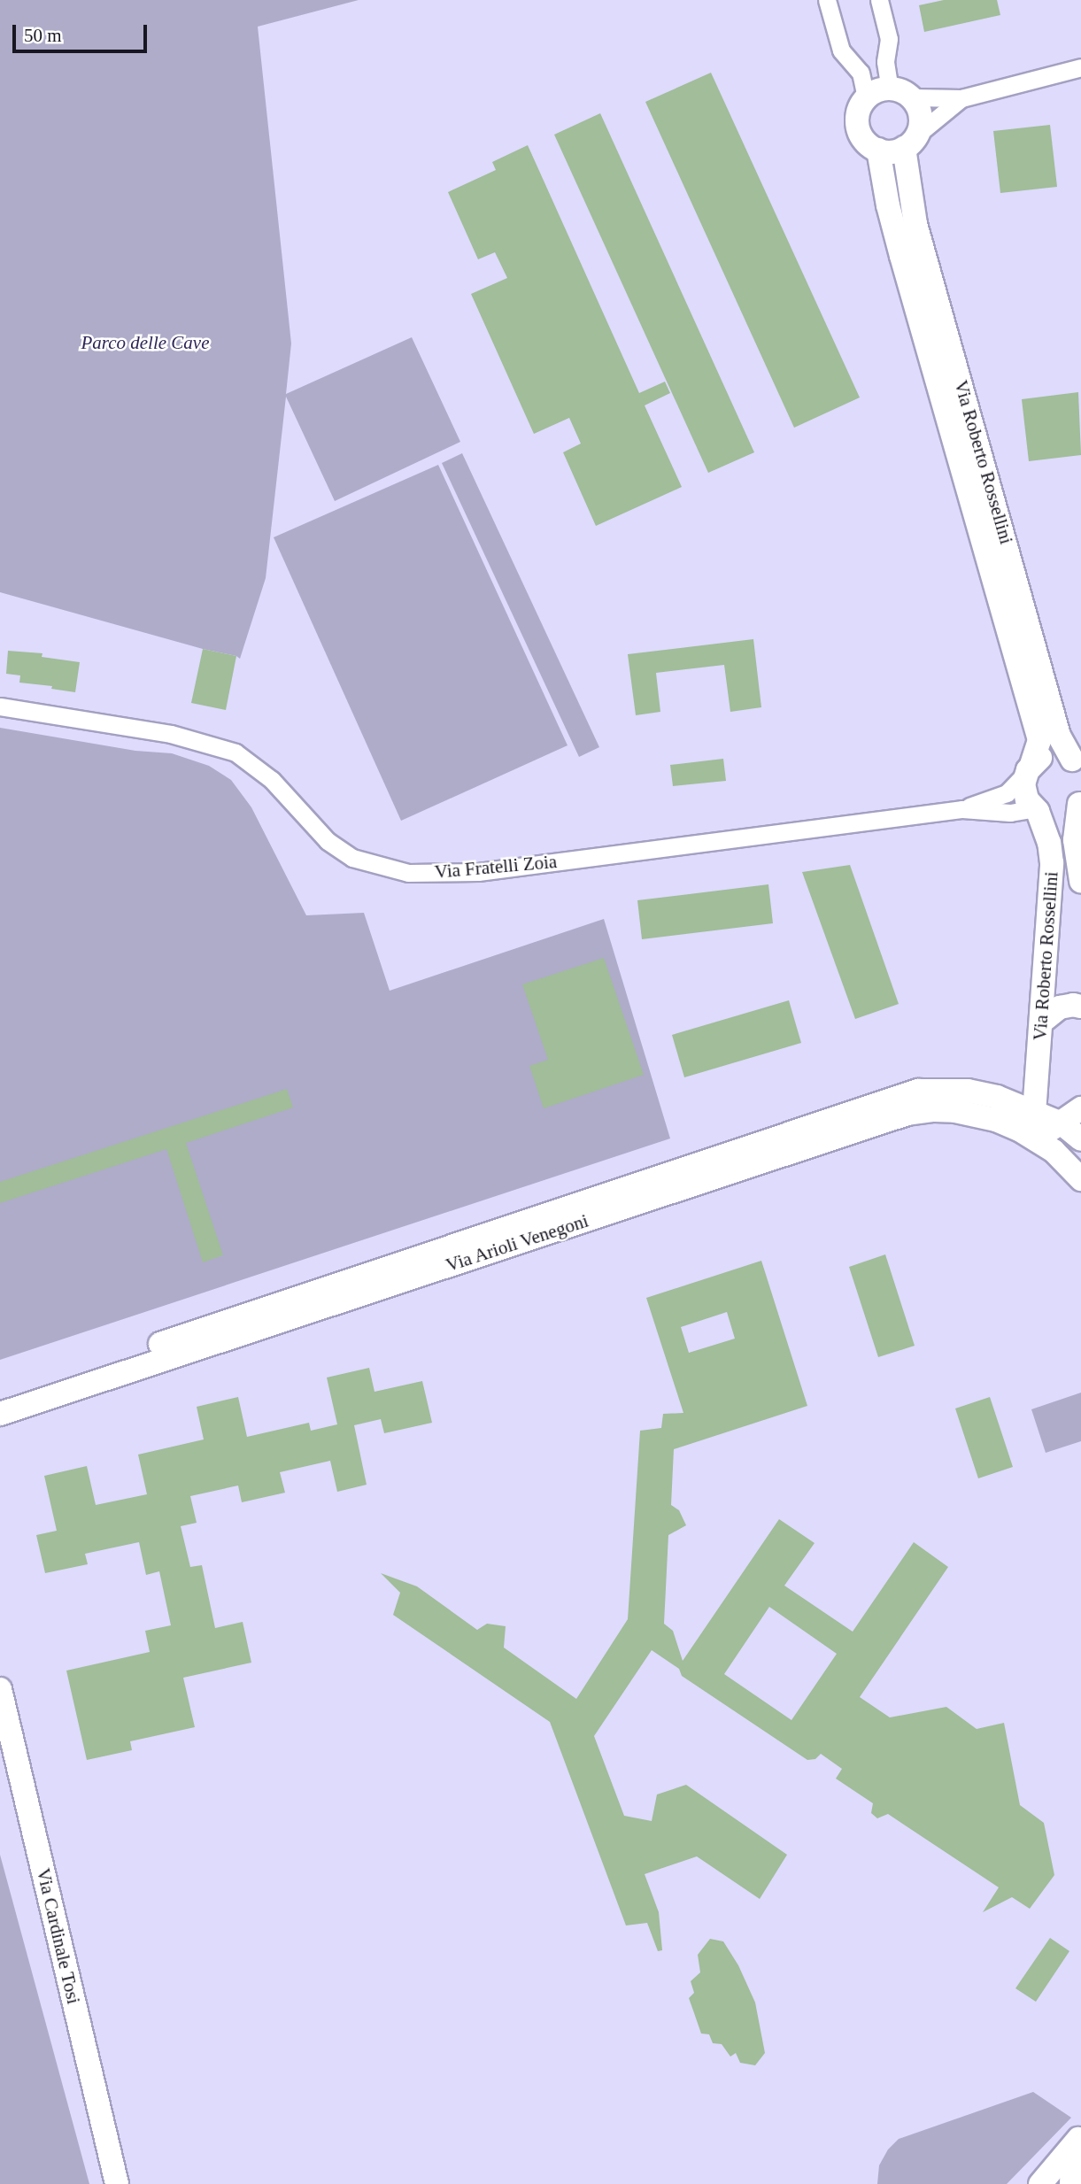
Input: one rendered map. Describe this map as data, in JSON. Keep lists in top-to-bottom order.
{
  "streets": {
    "street": [
      "Via Roberto Rossellini",
      "Via Fratelli Zoia",
      "Via Arioli Venegoni",
      "Via Cardinale Tosi"
    ]
  },
  "crossings": [
    ["Via Roberto Rossellini", "Via Fratelli Zoia"],
    ["Via Roberto Rossellini", "Via Arioli Venegoni"]
  ],
  "parks": ["Parco delle Cave"],
  "scale_bar": "50 m"
}
